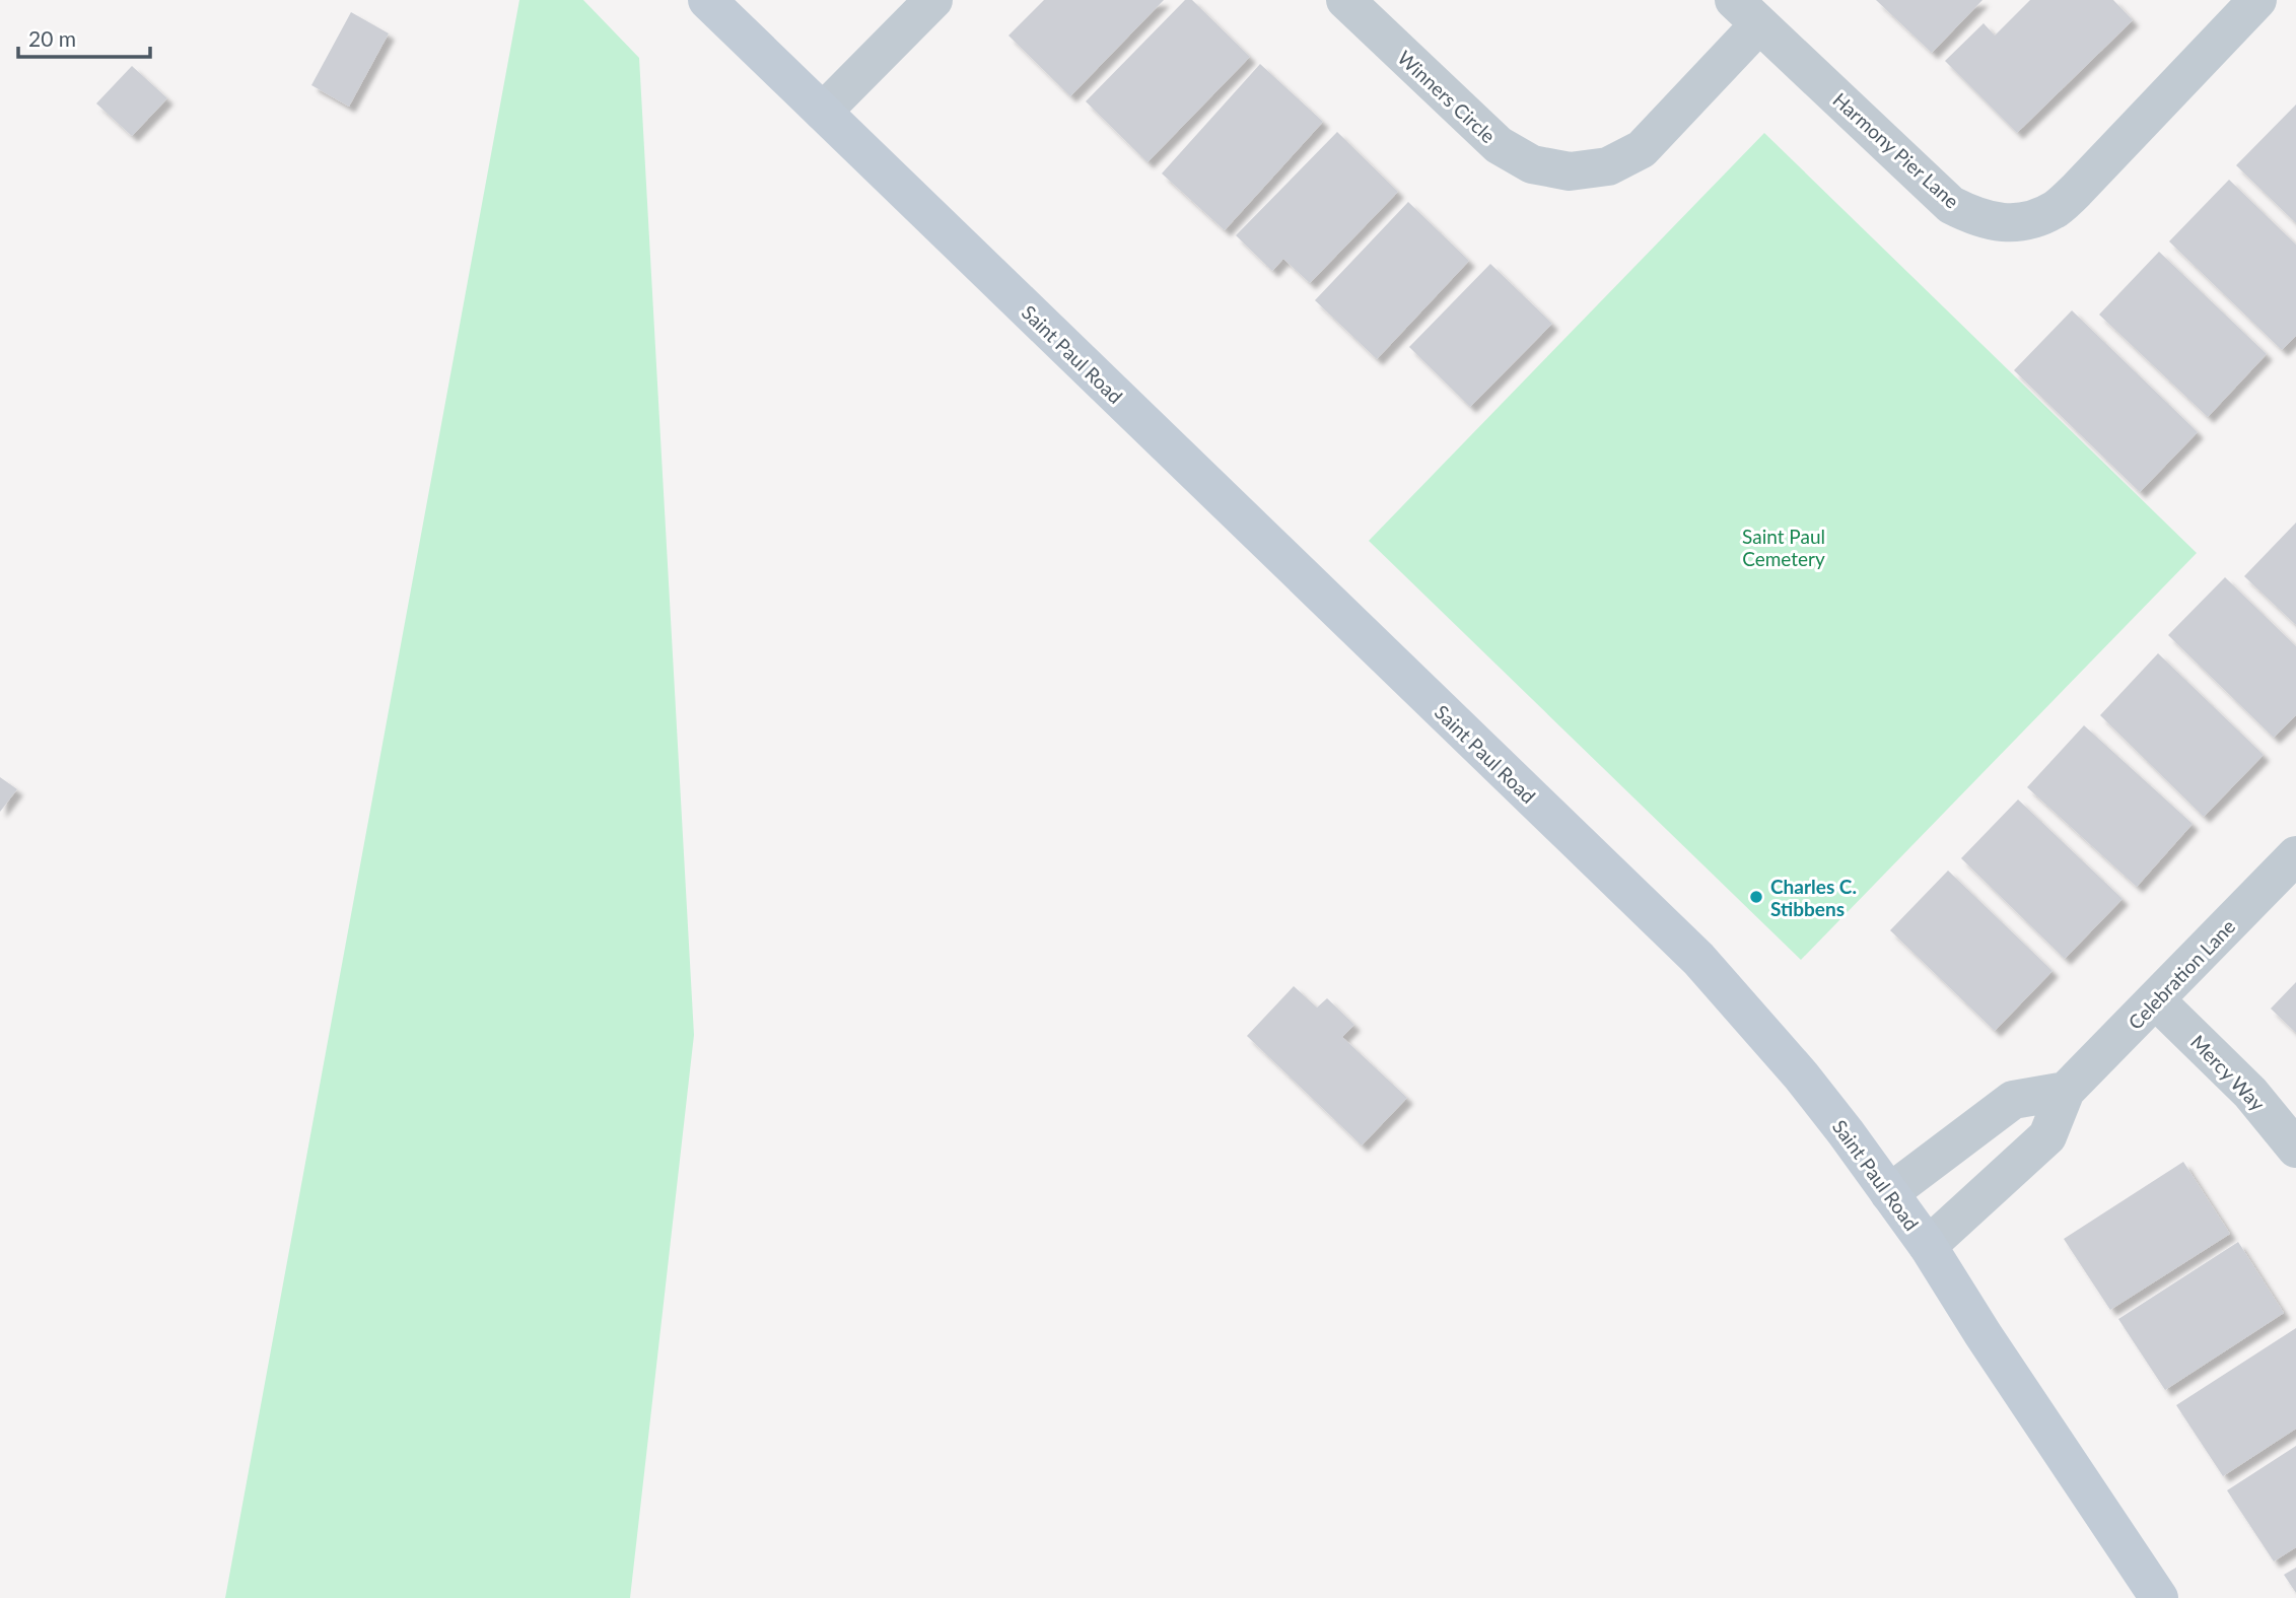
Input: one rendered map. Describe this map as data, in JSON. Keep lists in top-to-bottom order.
{
  "streets": {
    "street": [
      "Winners Circle",
      "Harmony Pier Lane",
      "Saint Paul Road",
      "Celebration Lane",
      "Mercy Way"
    ]
  },
  "crossings": [
    ["Winners Circle", "Harmony Pier Lane"],
    ["Saint Paul Road", "Celebration Lane"],
    ["Celebration Lane", "Mercy Way"]
  ],
  "parks": ["Saint Paul Cemetery"],
  "places": ["Charles C. Stibbens"],
  "scale_bar": "20 m"
}
